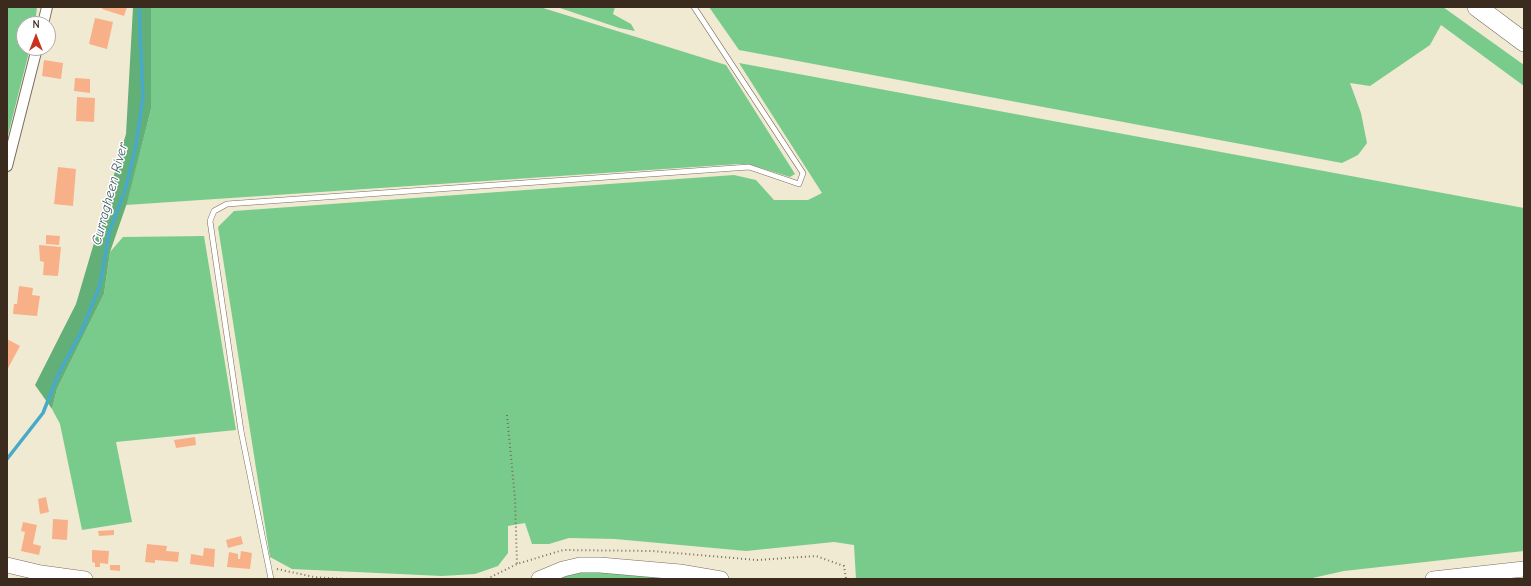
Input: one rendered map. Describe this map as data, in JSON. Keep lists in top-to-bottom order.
{
  "water": ["Curragheen River"],
  "north": "top"
}
